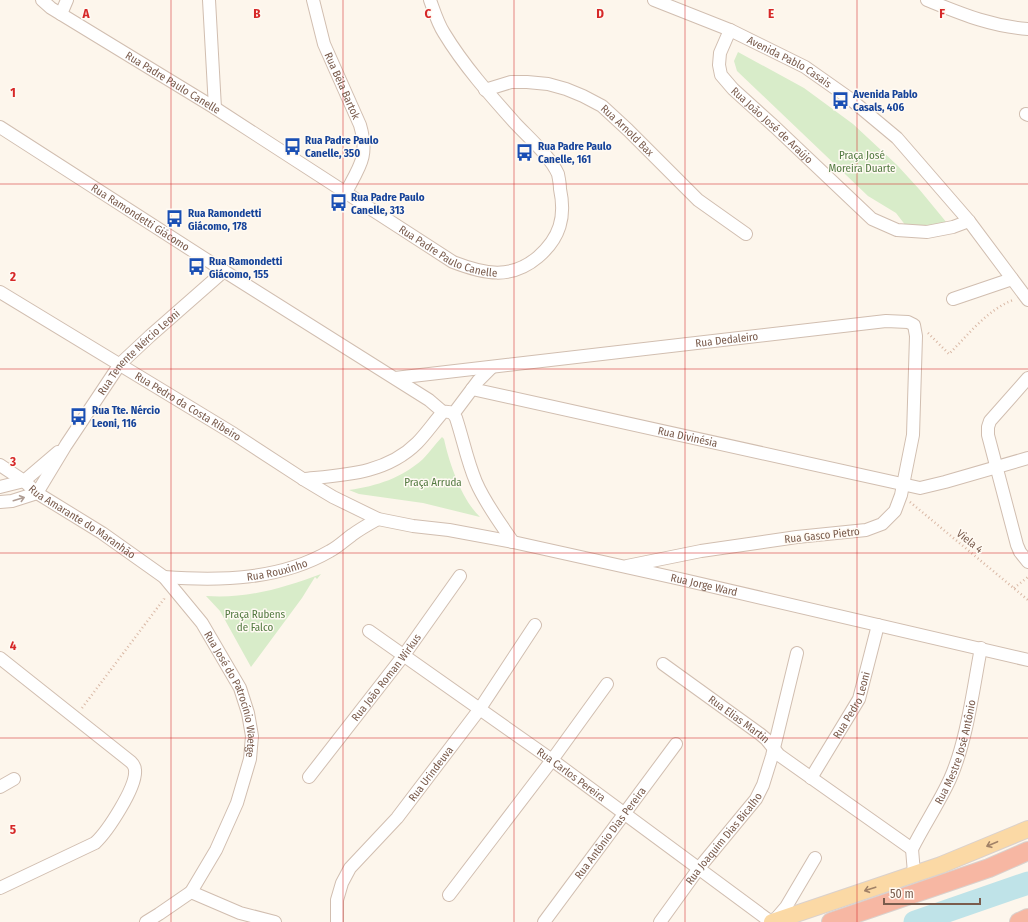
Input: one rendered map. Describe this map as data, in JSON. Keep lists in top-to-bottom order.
{
  "streets": {
    "street": [
      "Avenida Pablo Casais",
      "Rua Padre Paulo Canelle",
      "Rua Béla Bartok",
      "Rua João José de Araújo",
      "Rua Arnold Bax",
      "Rua Ramondetti Giácomo",
      "Rua Dedaleiro",
      "Rua Tenente Nércio Leoni",
      "Rua Pedro da Costa Ribeiro",
      "Rua Divinésia",
      "Rua Amarante do Maranhão",
      "Rua Gasco Pietro",
      "Rua Rouxinho",
      "Rua Jorge Ward",
      "Rua João Roman Wirkus",
      "Rua José do Patrocínio Waetge",
      "Rua Pedro Leoni",
      "Rua Elias Martin",
      "Rua Mestre José Antônio",
      "Rua Urindeuva",
      "Rua Carlos Pereira",
      "Rua Antônio Dias Pereira",
      "Rua Joaquim Dias Bicalho"
    ],
    "path": ["Viela 4"]
  },
  "crossings": [
    ["Avenida Pablo Casais", "Rua João José de Araújo"],
    ["Rua Padre Paulo Canelle", "Rua Béla Bartok"],
    ["Rua Padre Paulo Canelle", "Rua Arnold Bax"],
    ["Rua Ramondetti Giácomo", "Rua Dedaleiro"],
    ["Rua Ramondetti Giácomo", "Rua Tenente Nércio Leoni"],
    ["Rua Dedaleiro", "Rua Gasco Pietro"],
    ["Rua Tenente Nércio Leoni", "Rua Pedro da Costa Ribeiro"],
    ["Rua Tenente Nércio Leoni", "Rua Amarante do Maranhão"],
    ["Rua Pedro da Costa Ribeiro", "Rua Rouxinho"],
    ["Rua Pedro da Costa Ribeiro", "Rua Jorge Ward"],
    ["Rua Divinésia", "Rua Gasco Pietro"],
    ["Rua Divinésia", "Viela 4"],
    ["Rua Amarante do Maranhão", "Rua Rouxinho"],
    ["Rua Amarante do Maranhão", "Rua José do Patrocínio Waetge"],
    ["Rua Gasco Pietro", "Viela 4"],
    ["Rua Gasco Pietro", "Rua Jorge Ward"],
    ["Rua Rouxinho", "Rua Jorge Ward"],
    ["Rua Rouxinho", "Rua José do Patrocínio Waetge"],
    ["Rua Jorge Ward", "Rua Pedro Leoni"],
    ["Rua Jorge Ward", "Rua Mestre José Antônio"],
    ["Rua João Roman Wirkus", "Rua Carlos Pereira"],
    ["Rua Pedro Leoni", "Rua Elias Martin"],
    ["Rua Elias Martin", "Rua Joaquim Dias Bicalho"],
    ["Rua Urindeuva", "Rua Carlos Pereira"],
    ["Rua Carlos Pereira", "Rua Antônio Dias Pereira"],
    ["Rua Carlos Pereira", "Rua Joaquim Dias Bicalho"]
  ],
  "parks": ["Praça José Moreira Duarte", "Praça Arruda", "Praça Rubens de Falco"],
  "places": {
    "bus stop": [
      "Avenida Pablo Casals, 406",
      "Rua Padre Paulo Canelle, 350",
      "Rua Padre Paulo Canelle, 161",
      "Rua Padre Paulo Canelle, 313",
      "Rua Ramondetti Giácomo, 178",
      "Rua Ramondetti Giácomo, 155",
      "Rua Tte. Nércio Leoni, 116"
    ]
  },
  "scale_bar": "50 m",
  "grid": {
    "columns": [
      "A",
      "B",
      "C",
      "D",
      "E",
      "F"
    ],
    "rows": [
      "1",
      "2",
      "3",
      "4",
      "5"
    ]
  }
}
